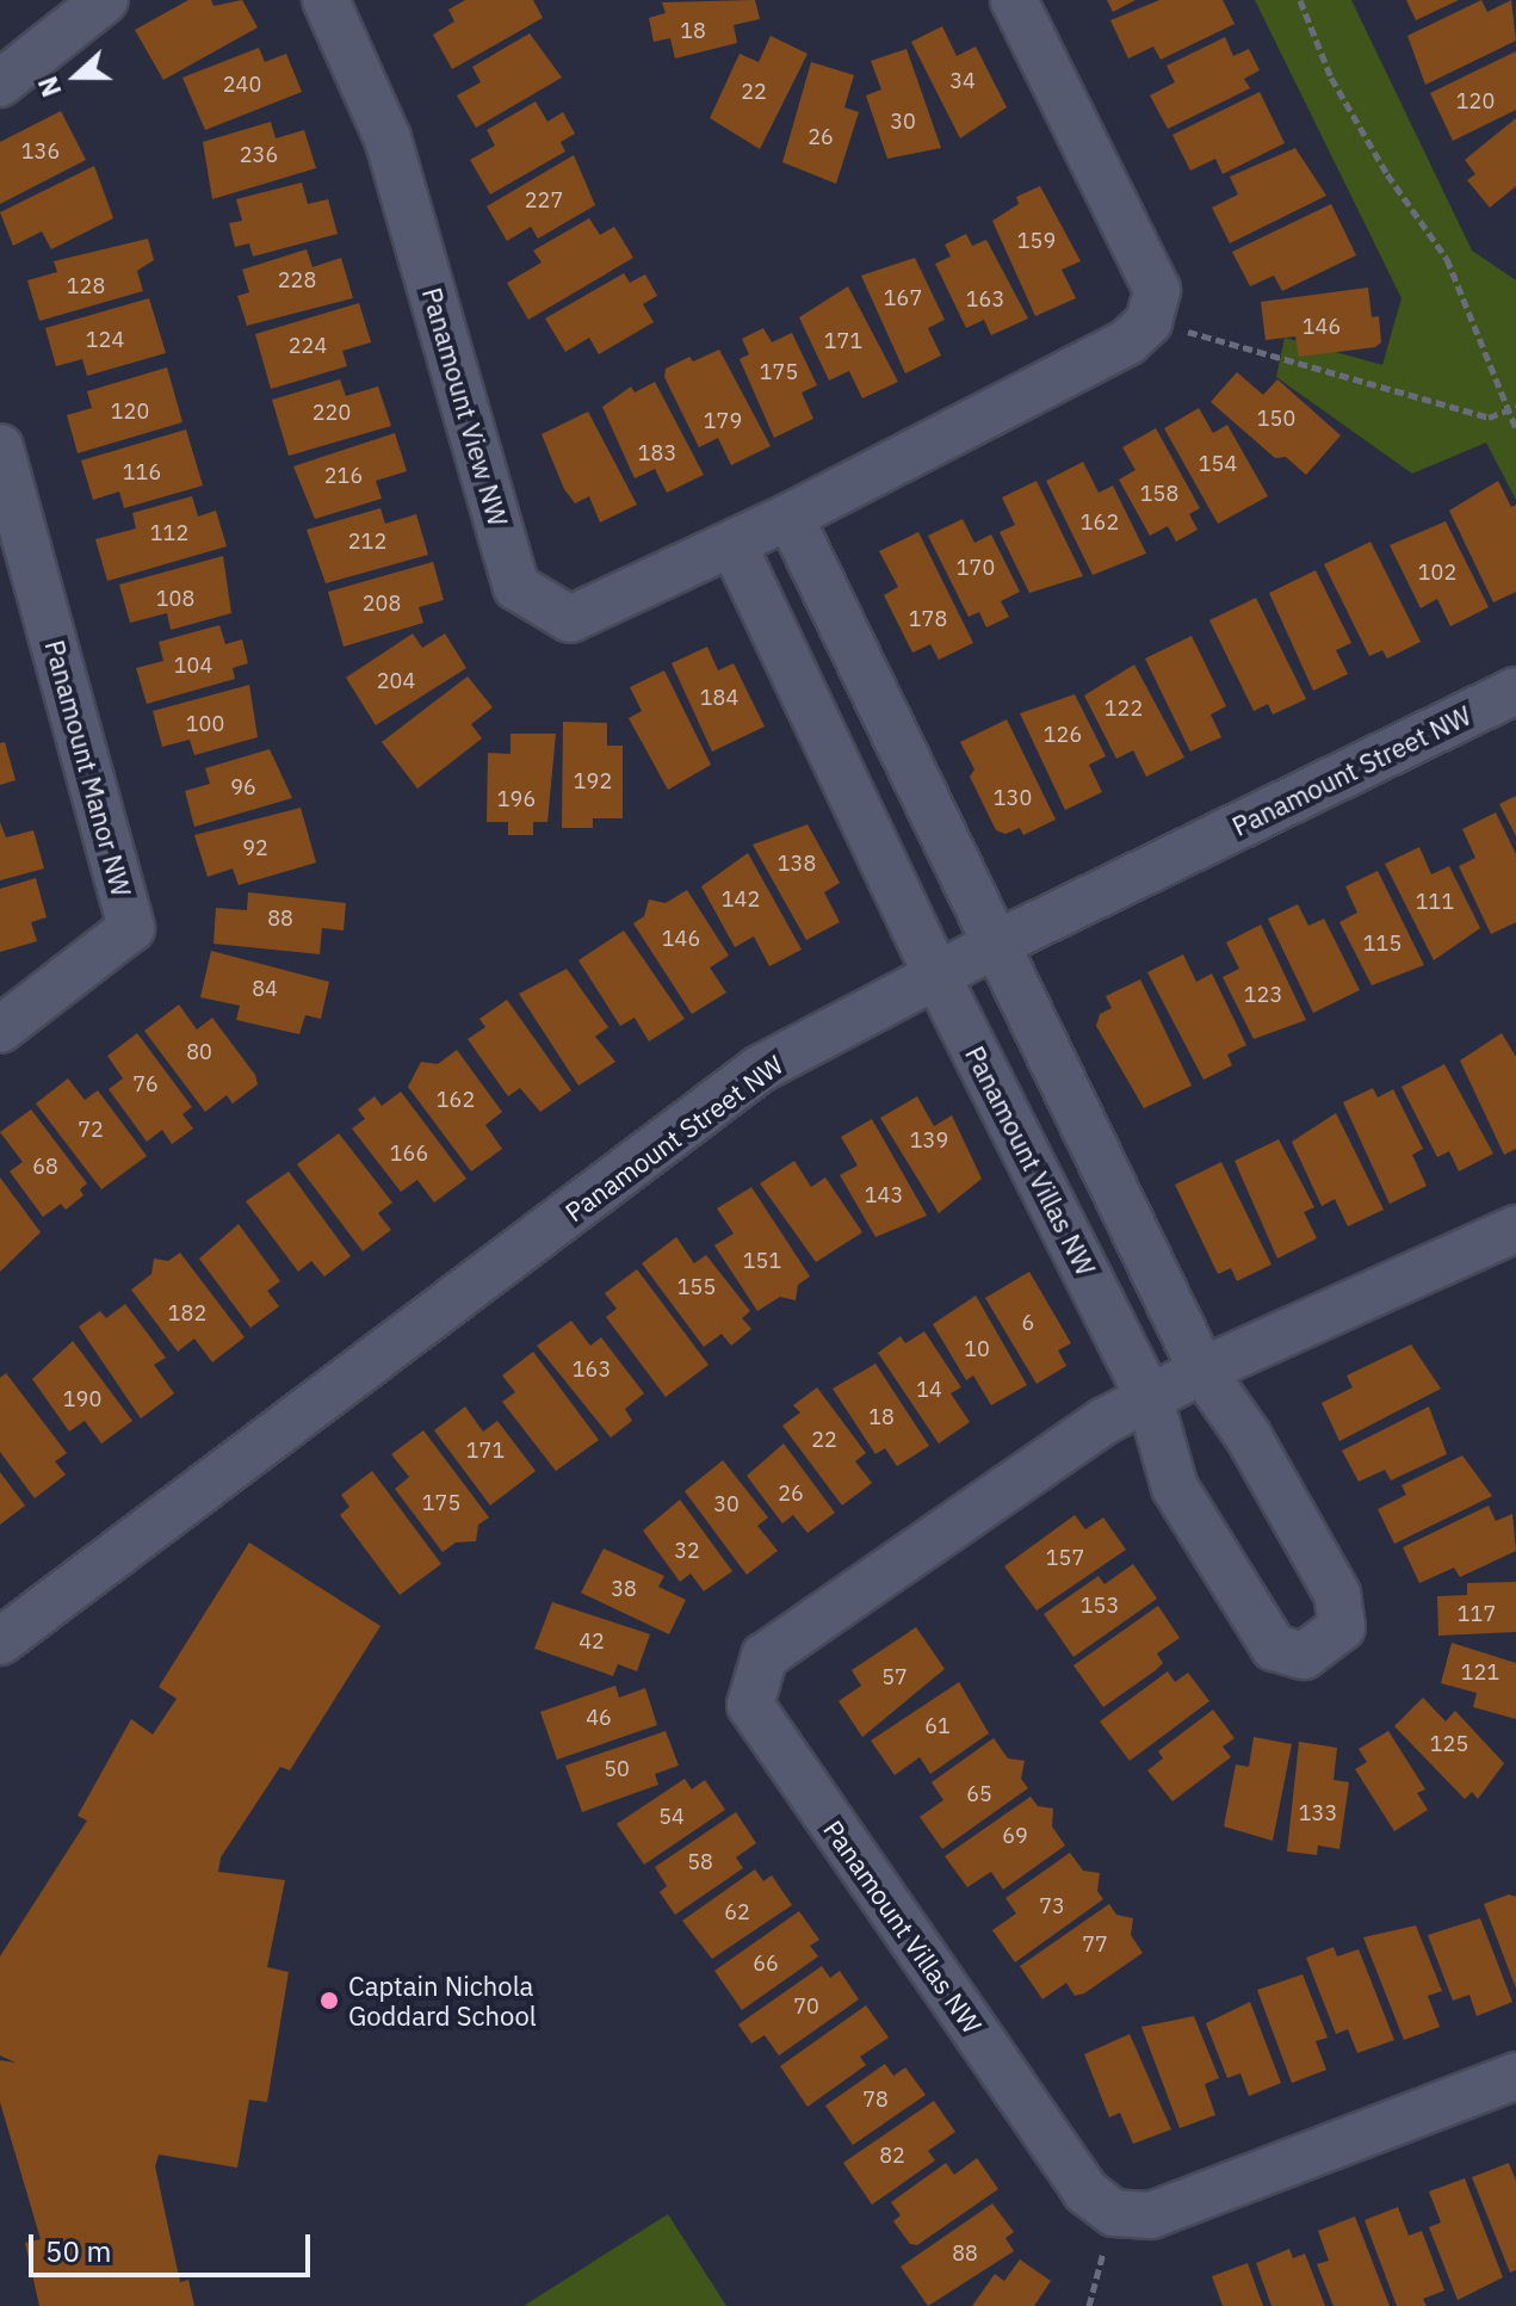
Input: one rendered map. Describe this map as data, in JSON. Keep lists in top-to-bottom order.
{
  "streets": {
    "street": [
      "Panamount View NW",
      "Panamount Manor NW",
      "Panamount Street NW",
      "Panamount Villas NW"
    ]
  },
  "crossings": [
    ["Panamount Street NW", "Panamount Villas NW"]
  ],
  "places": ["Captain Nichola Goddard School"],
  "house_numbers": [
    "18",
    "34",
    "240",
    "22",
    "120",
    "30",
    "26",
    "136",
    "236",
    "227",
    "159",
    "228",
    "128",
    "167",
    "163",
    "146",
    "124",
    "171",
    "224",
    "175",
    "120",
    "220",
    "150",
    "179",
    "183",
    "154",
    "116",
    "216",
    "158",
    "162",
    "112",
    "212",
    "170",
    "102",
    "108",
    "208",
    "178",
    "104",
    "204",
    "184",
    "122",
    "100",
    "126",
    "192",
    "96",
    "130",
    "196",
    "92",
    "138",
    "142",
    "111",
    "88",
    "146",
    "115",
    "84",
    "123",
    "80",
    "76",
    "162",
    "72",
    "139",
    "166",
    "68",
    "143",
    "151",
    "155",
    "182",
    "6",
    "10",
    "163",
    "14",
    "190",
    "18",
    "22",
    "171",
    "26",
    "175",
    "30",
    "32",
    "157",
    "38",
    "153",
    "117",
    "42",
    "121",
    "57",
    "46",
    "61",
    "125",
    "50",
    "65",
    "133",
    "54",
    "69",
    "58",
    "73",
    "62",
    "77",
    "66",
    "70",
    "78",
    "82",
    "88"
  ],
  "scale_bar": "50 m",
  "north": "left"
}
